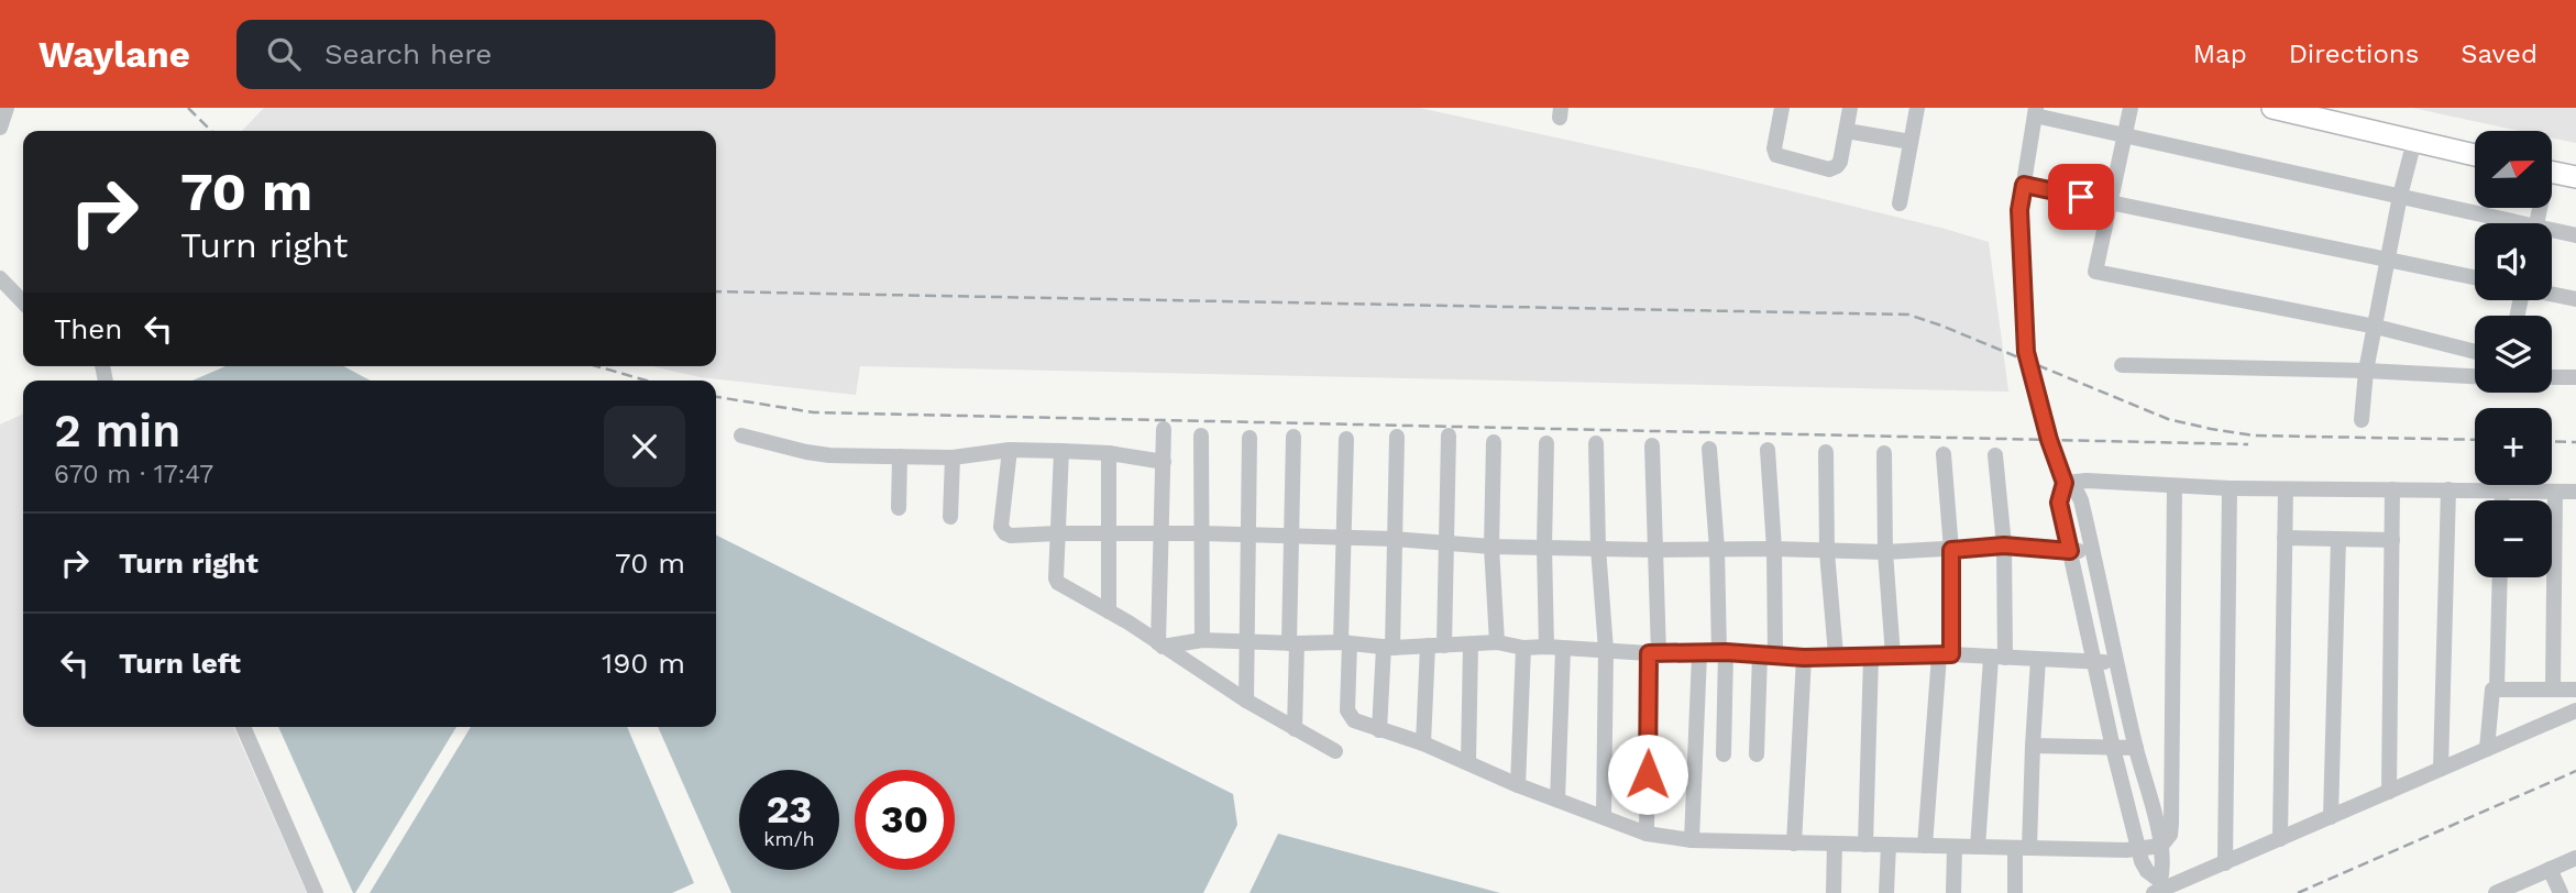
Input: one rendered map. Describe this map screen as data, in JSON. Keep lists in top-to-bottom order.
{
  "north": "right",
  "page": {
    "header": "Waylane",
    "search": "Search here",
    "nav": ["Map", "Directions", "Saved"],
    "map_buttons": ["+", "−"],
    "turn": ["70 m", "Turn right"],
    "then": "Then",
    "heading": ["2 min", "670 m · 17:47"],
    "list": [
      {
        "name": "Turn right",
        "value": "70 m"
      },
      {
        "name": "Turn left",
        "value": "190 m"
      }
    ],
    "speed": "23 km/h",
    "limit": "30"
  }
}
